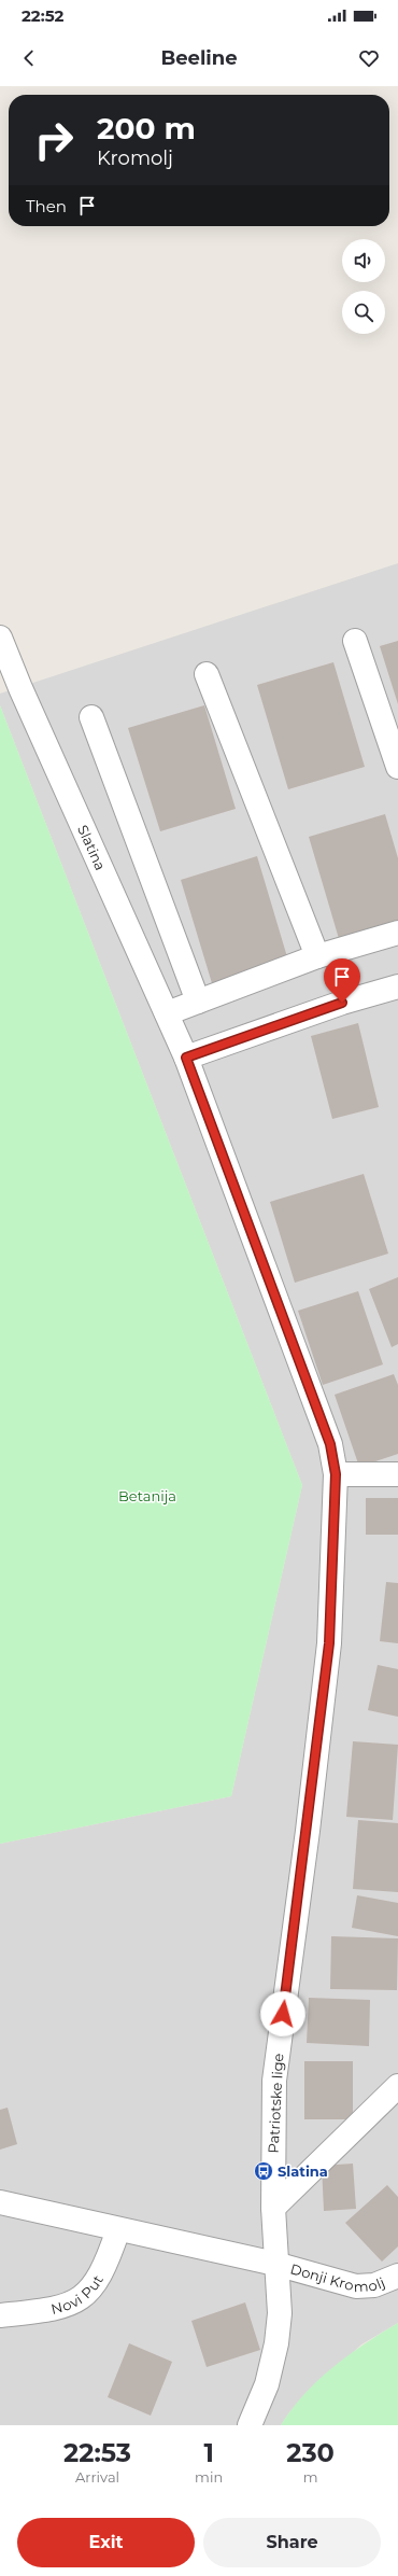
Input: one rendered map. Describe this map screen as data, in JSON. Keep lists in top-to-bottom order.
{
  "streets": {
    "street": [
      "Slatina",
      "Patriotske lige",
      "Donji Kromolj",
      "Novi Put"
    ]
  },
  "crossings": [
    ["Slatina", "Patriotske lige"],
    ["Patriotske lige", "Donji Kromolj"],
    ["Donji Kromolj", "Novi Put"]
  ],
  "parks": ["Betanija"],
  "places": {
    "bus stop": ["Slatina"]
  },
  "page": {
    "status": "22:52",
    "header": "Beeline",
    "turn": ["200 m", "Kromolj"],
    "then": "Then",
    "eta": [
      "22:53",
      "Arrival",
      "1",
      "min",
      "230",
      "m"
    ],
    "buttons": ["Exit", "Share"]
  }
}
